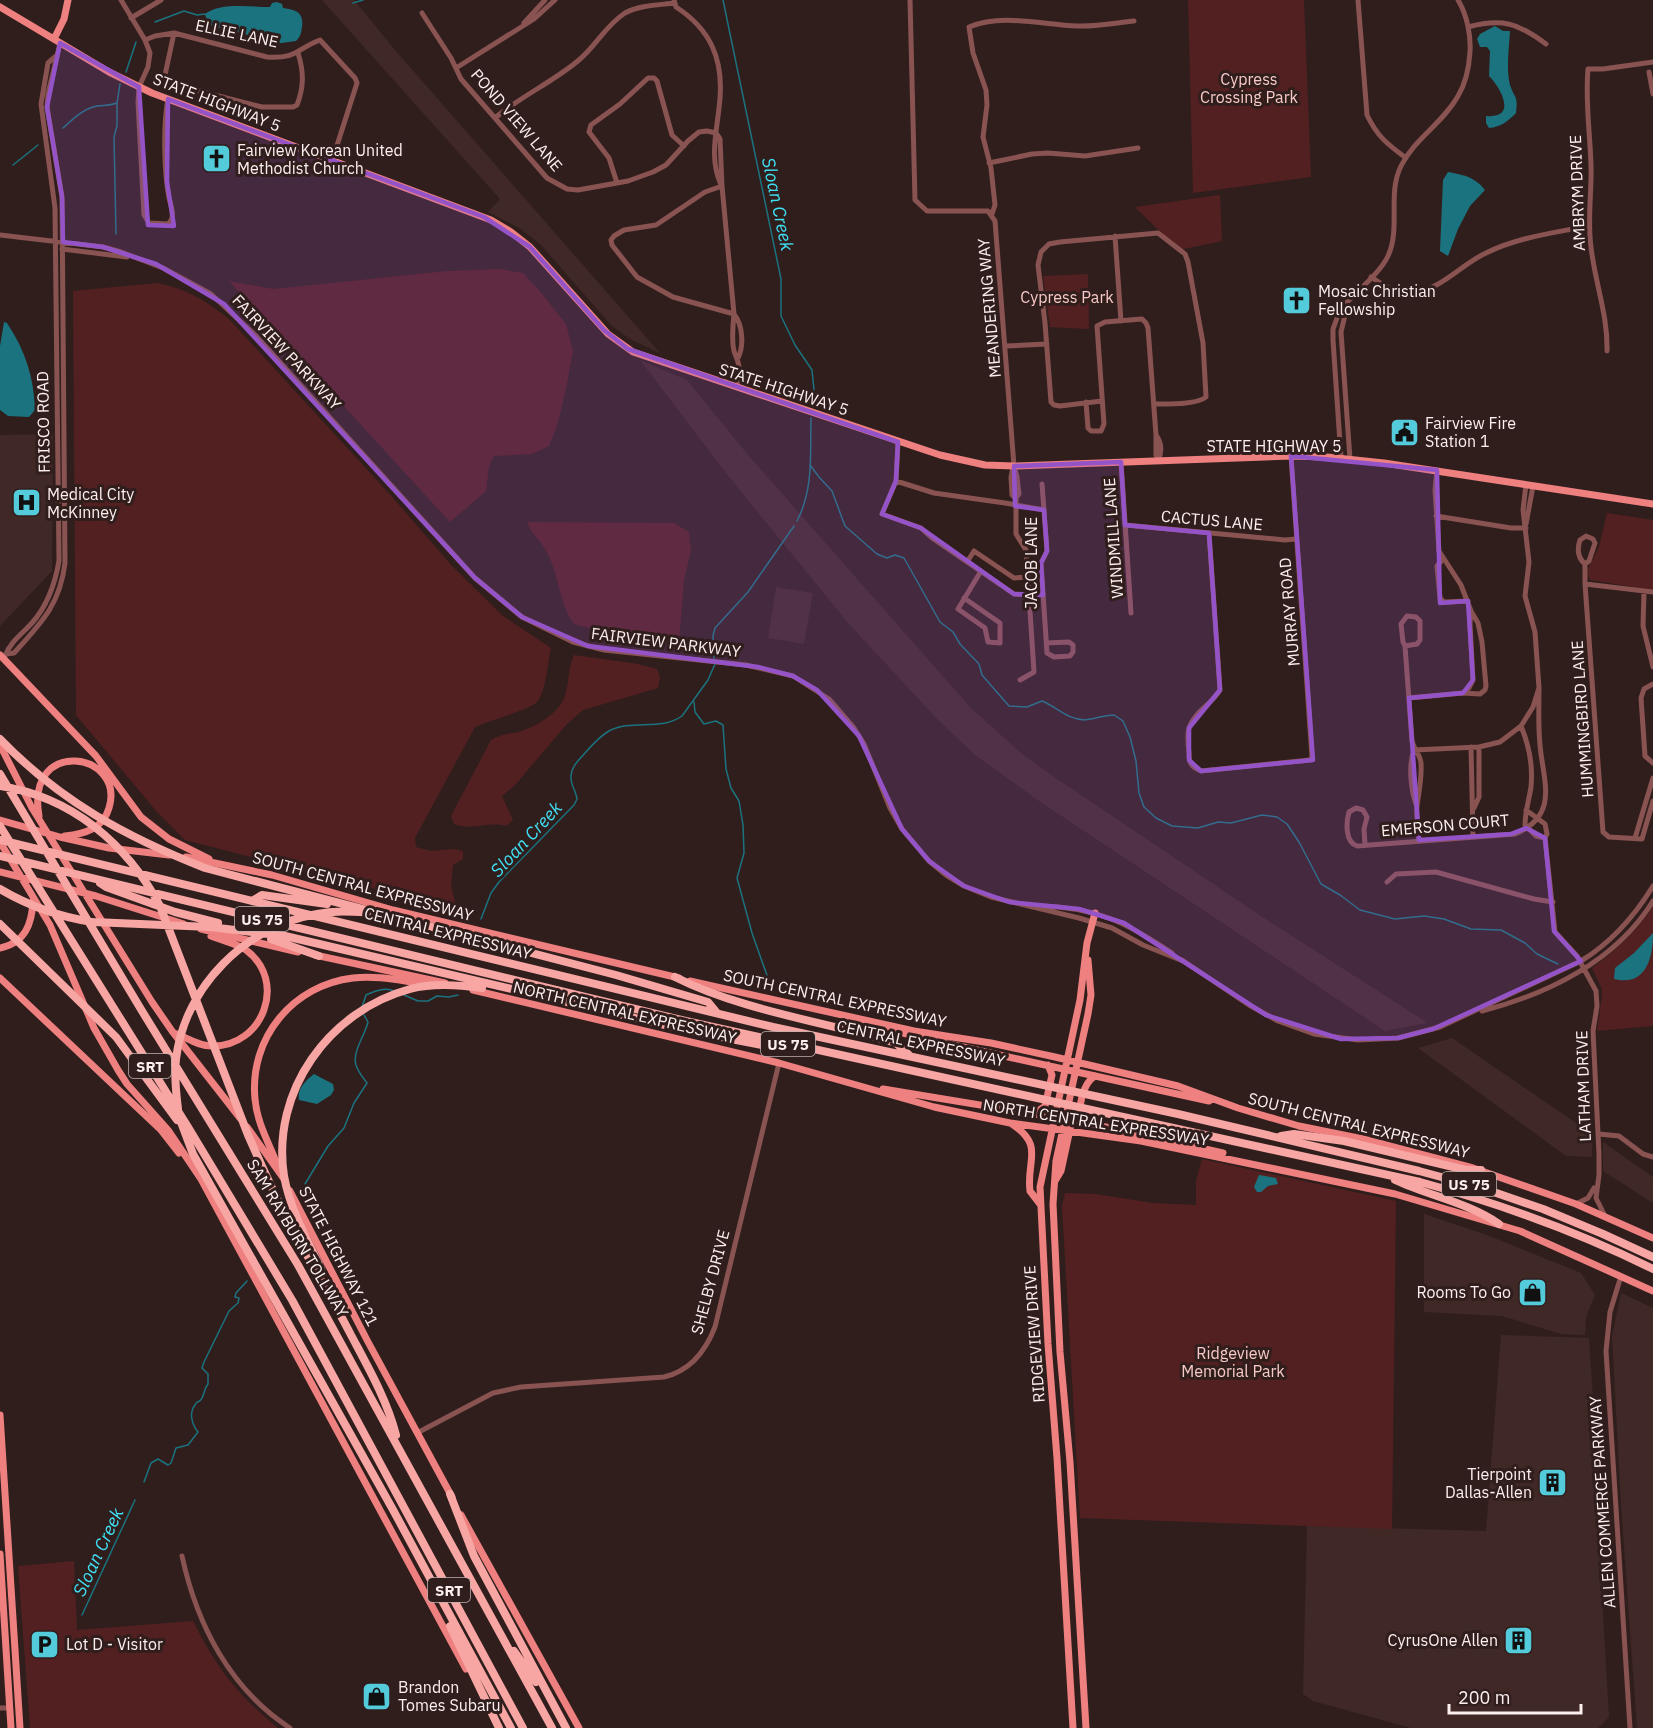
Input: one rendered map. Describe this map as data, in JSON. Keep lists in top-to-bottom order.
{
  "streets": {
    "highway": [
      "US 75",
      "CENTRAL EXPRESSWAY",
      "SRT",
      "SAM RAYBURN TOLLWAY"
    ],
    "main road": [
      "STATE HIGHWAY 5",
      "SOUTH CENTRAL EXPRESSWAY",
      "NORTH CENTRAL EXPRESSWAY",
      "STATE HIGHWAY 121",
      "RIDGEVIEW DRIVE"
    ],
    "street": [
      "ELLIE LANE",
      "POND VIEW LANE",
      "AMBRYM DRIVE",
      "MEANDERING WAY",
      "FAIRVIEW PARKWAY",
      "FRISCO ROAD",
      "CACTUS LANE",
      "WINDMILL LANE",
      "JACOB LANE",
      "MURRAY ROAD",
      "HUMMINGBIRD LANE",
      "EMERSON COURT",
      "LATHAM DRIVE",
      "SHELBY DRIVE",
      "ALLEN COMMERCE PARKWAY"
    ]
  },
  "crossings": [
    ["ELLIE LANE", "STATE HIGHWAY 5"],
    ["STATE HIGHWAY 5", "MEANDERING WAY"],
    ["STATE HIGHWAY 5", "WINDMILL LANE"],
    ["STATE HIGHWAY 5", "MURRAY ROAD"],
    ["STATE HIGHWAY 5", "EMERSON COURT"],
    ["FAIRVIEW PARKWAY", "FRISCO ROAD"],
    ["FAIRVIEW PARKWAY", "LATHAM DRIVE"],
    ["FAIRVIEW PARKWAY", "RIDGEVIEW DRIVE"],
    ["CACTUS LANE", "WINDMILL LANE"],
    ["CACTUS LANE", "MURRAY ROAD"],
    ["SOUTH CENTRAL EXPRESSWAY", "LATHAM DRIVE"],
    ["NORTH CENTRAL EXPRESSWAY", "SHELBY DRIVE"],
    ["NORTH CENTRAL EXPRESSWAY", "ALLEN COMMERCE PARKWAY"],
    ["STATE HIGHWAY 121", "SHELBY DRIVE"]
  ],
  "water": ["Sloan Creek"],
  "parks": ["Cypress Crossing Park", "Cypress Park", "Ridgeview Memorial Park"],
  "places": {
    "church": ["Fairview Korean United Methodist Church", "Mosaic Christian Fellowship"],
    "public building": ["Fairview Fire Station 1"],
    "hospital": ["Medical City McKinney"],
    "shop": ["Rooms To Go", "Brandon Tomes Subaru"],
    "building": ["Tierpoint Dallas-Allen", "CyrusOne Allen"],
    "parking": ["Lot D - Visitor"]
  },
  "scale_bar": "200 m"
}
